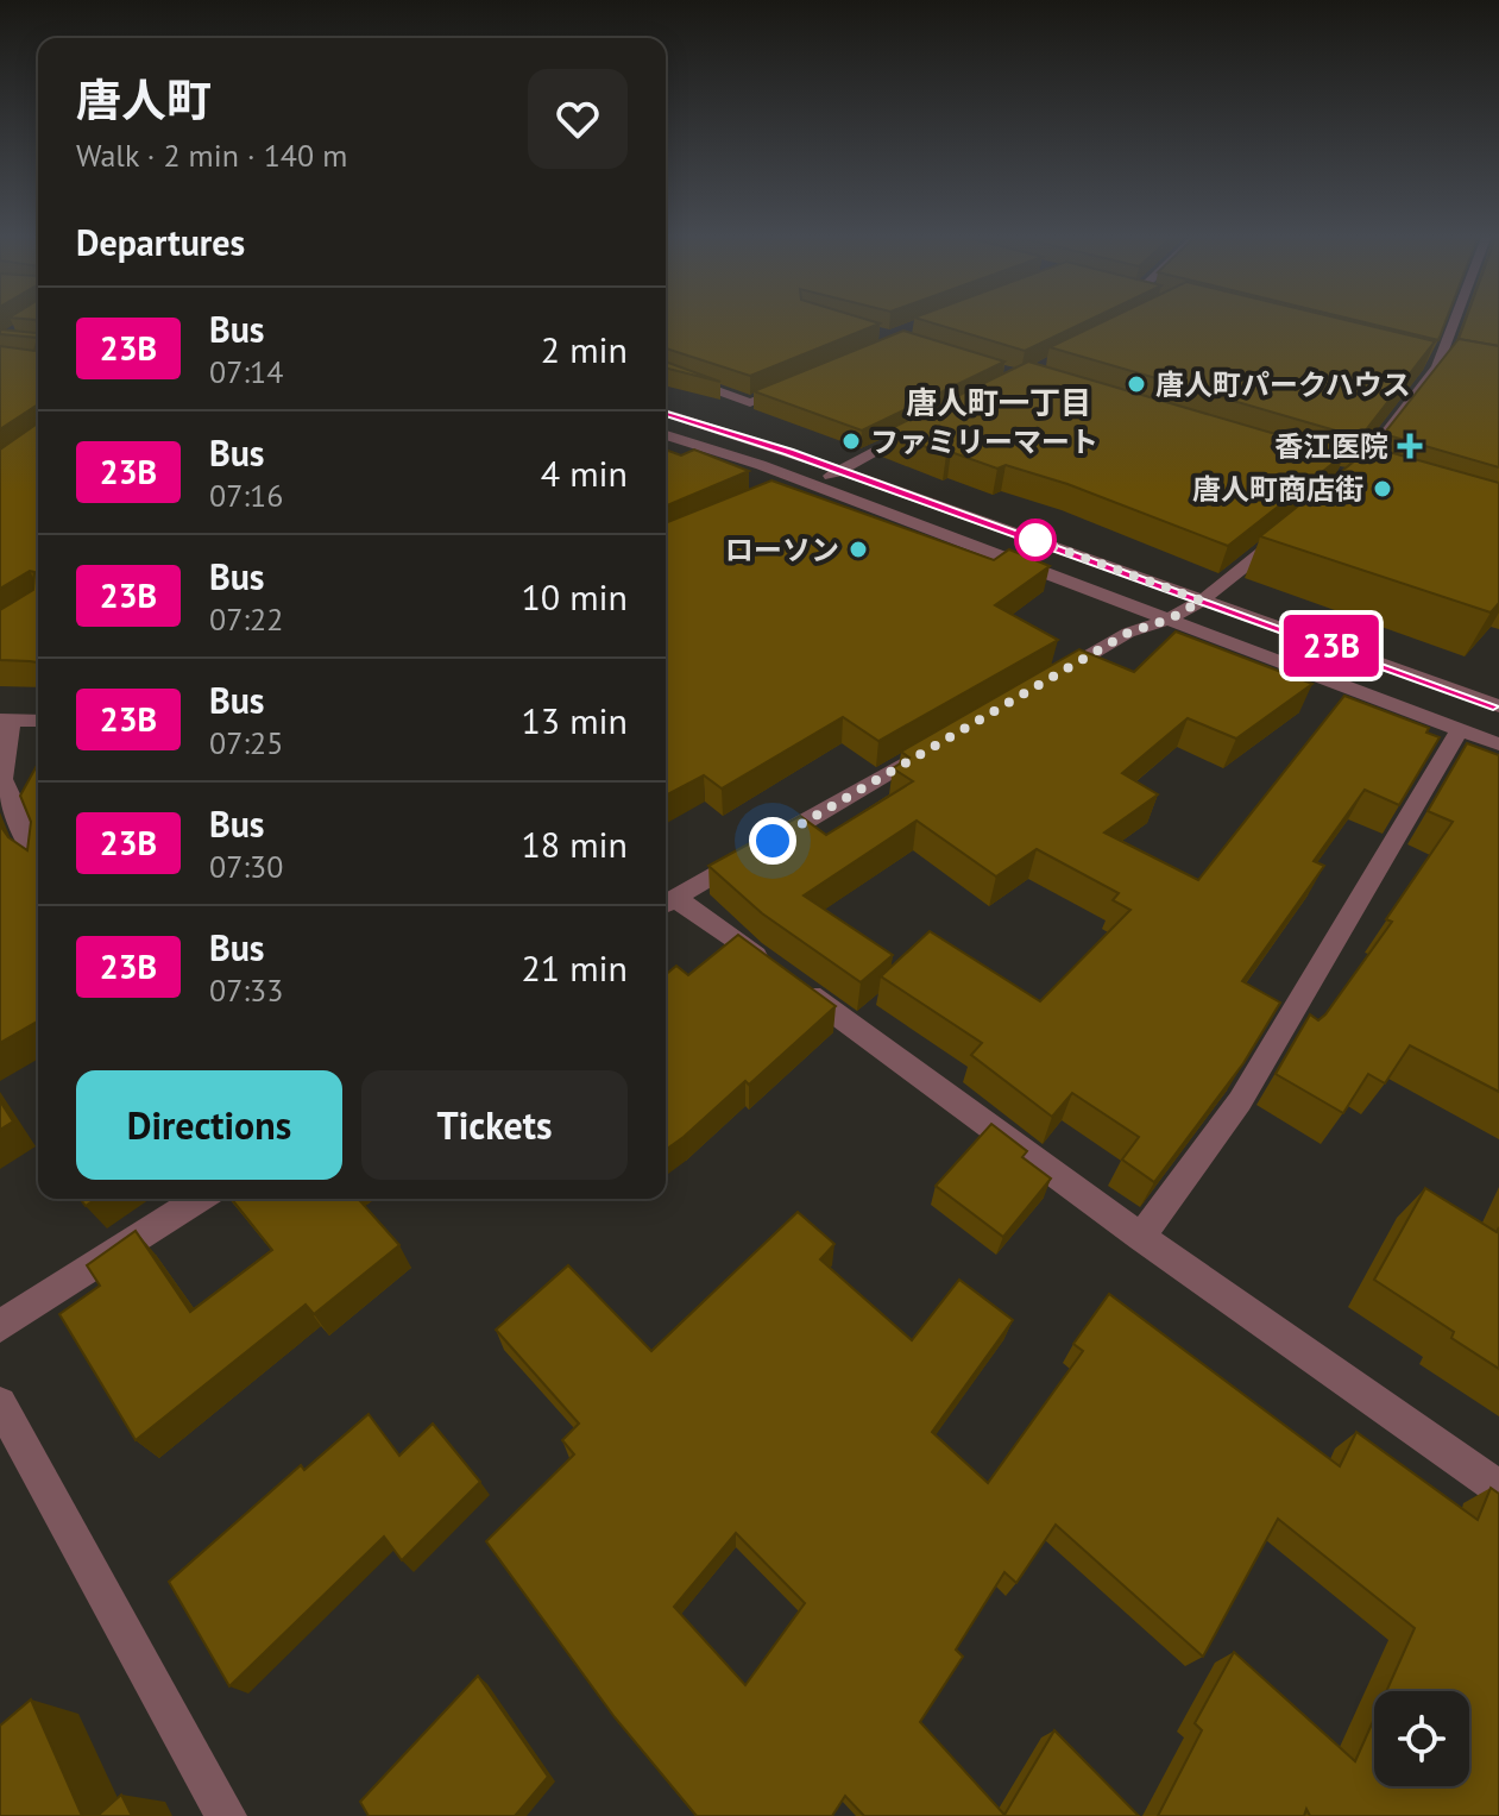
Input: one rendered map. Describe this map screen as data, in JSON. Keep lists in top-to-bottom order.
{
  "districts": ["唐人町一丁目"],
  "places": {
    "other": [
      "唐人町パークハウス",
      "ファミリーマート",
      "唐人町商店街",
      "ローソン"
    ],
    "health": ["香江医院"]
  },
  "lines": ["bus line 23B"],
  "page": {
    "on_map": "23B",
    "heading": [
      ["唐人町", "Walk · 2 min · 140 m"],
      "Departures"
    ],
    "list": [
      {
        "mark": "23B",
        "name": "Bus",
        "note": "07:14",
        "value": "2 min"
      },
      {
        "mark": "23B",
        "name": "Bus",
        "note": "07:16",
        "value": "4 min"
      },
      {
        "mark": "23B",
        "name": "Bus",
        "note": "07:22",
        "value": "10 min"
      },
      {
        "mark": "23B",
        "name": "Bus",
        "note": "07:25",
        "value": "13 min"
      },
      {
        "mark": "23B",
        "name": "Bus",
        "note": "07:30",
        "value": "18 min"
      },
      {
        "mark": "23B",
        "name": "Bus",
        "note": "07:33",
        "value": "21 min"
      }
    ],
    "buttons": ["Directions", "Tickets"]
  }
}
